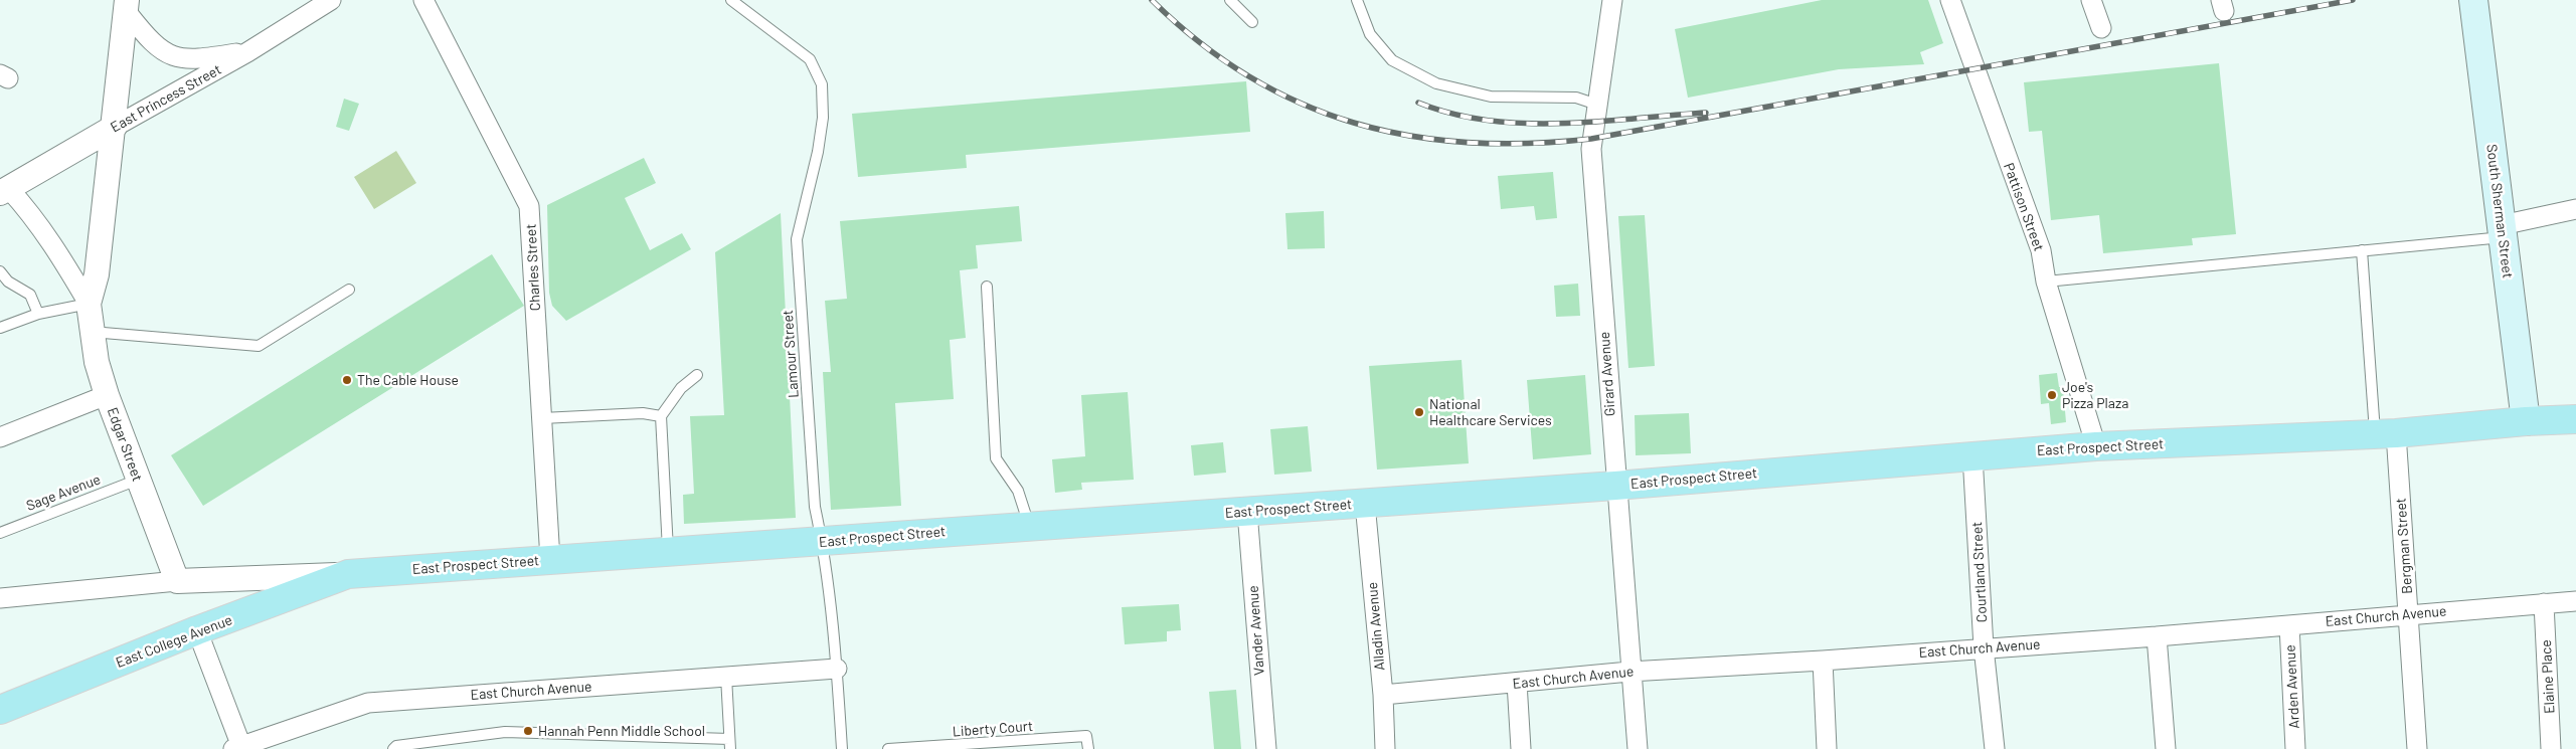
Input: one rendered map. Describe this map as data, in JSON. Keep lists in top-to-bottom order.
{
  "streets": {
    "main road": ["South Sherman Street", "East Prospect Street", "East College Avenue"],
    "street": [
      "East Princess Street",
      "Pattison Street",
      "Charles Street",
      "Girard Avenue",
      "Edgar Street",
      "Bergman Street",
      "Courtland Street",
      "East Church Avenue",
      "Alladin Avenue",
      "Vander Avenue",
      "Elaine Place",
      "Arden Avenue"
    ],
    "lane": ["Lamour Street", "Sage Avenue", "Liberty Court"]
  },
  "crossings": [
    ["East Princess Street", "Edgar Street"],
    ["Pattison Street", "East Prospect Street"],
    ["South Sherman Street", "East Prospect Street"],
    ["Charles Street", "East Prospect Street"],
    ["Lamour Street", "East Prospect Street"],
    ["Lamour Street", "East Church Avenue"],
    ["Girard Avenue", "East Prospect Street"],
    ["Girard Avenue", "East Church Avenue"],
    ["Edgar Street", "East Prospect Street"],
    ["Edgar Street", "Sage Avenue"],
    ["East Prospect Street", "Bergman Street"],
    ["East Prospect Street", "Courtland Street"],
    ["East Prospect Street", "Alladin Avenue"],
    ["East Prospect Street", "Vander Avenue"],
    ["East Prospect Street", "East College Avenue"],
    ["Bergman Street", "East Church Avenue"],
    ["Courtland Street", "East Church Avenue"],
    ["East Church Avenue", "Alladin Avenue"],
    ["East Church Avenue", "Elaine Place"],
    ["East Church Avenue", "Arden Avenue"]
  ],
  "places": [
    "The Cable House",
    "Joe's Pizza Plaza",
    "National Healthcare Services",
    "Hannah Penn Middle School"
  ]
}
